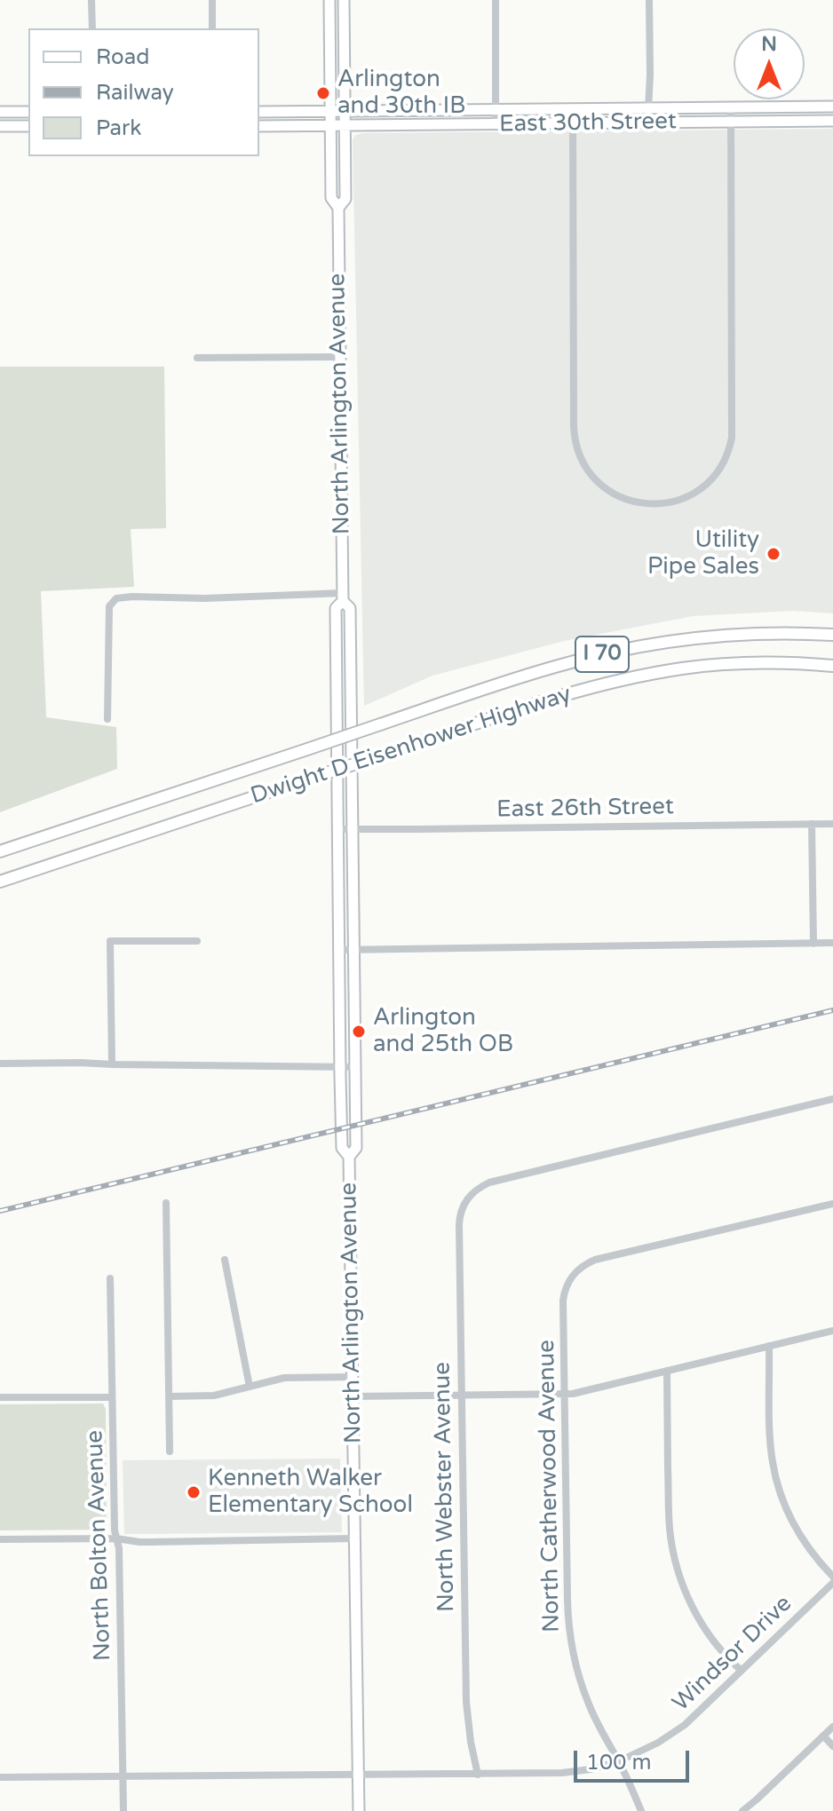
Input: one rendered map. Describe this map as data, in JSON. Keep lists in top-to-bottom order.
{
  "streets": {
    "highway": ["I 70", "Dwight D Eisenhower Highway"],
    "main road": ["East 30th Street", "North Arlington Avenue"],
    "street": [
      "East 26th Street",
      "North Catherwood Avenue",
      "North Webster Avenue",
      "North Bolton Avenue",
      "Windsor Drive"
    ]
  },
  "crossings": [
    ["East 30th Street", "North Arlington Avenue"],
    ["North Arlington Avenue", "East 26th Street"],
    ["North Arlington Avenue", "Windsor Drive"],
    ["North Catherwood Avenue", "Windsor Drive"],
    ["North Webster Avenue", "Windsor Drive"],
    ["North Bolton Avenue", "Windsor Drive"]
  ],
  "places": [
    "Arlington and 30th IB",
    "Utility Pipe Sales",
    "Arlington and 25th OB",
    "Kenneth Walker Elementary School"
  ],
  "legend": ["Road", "Railway", "Park"],
  "scale_bar": "100 m",
  "north": "top"
}
